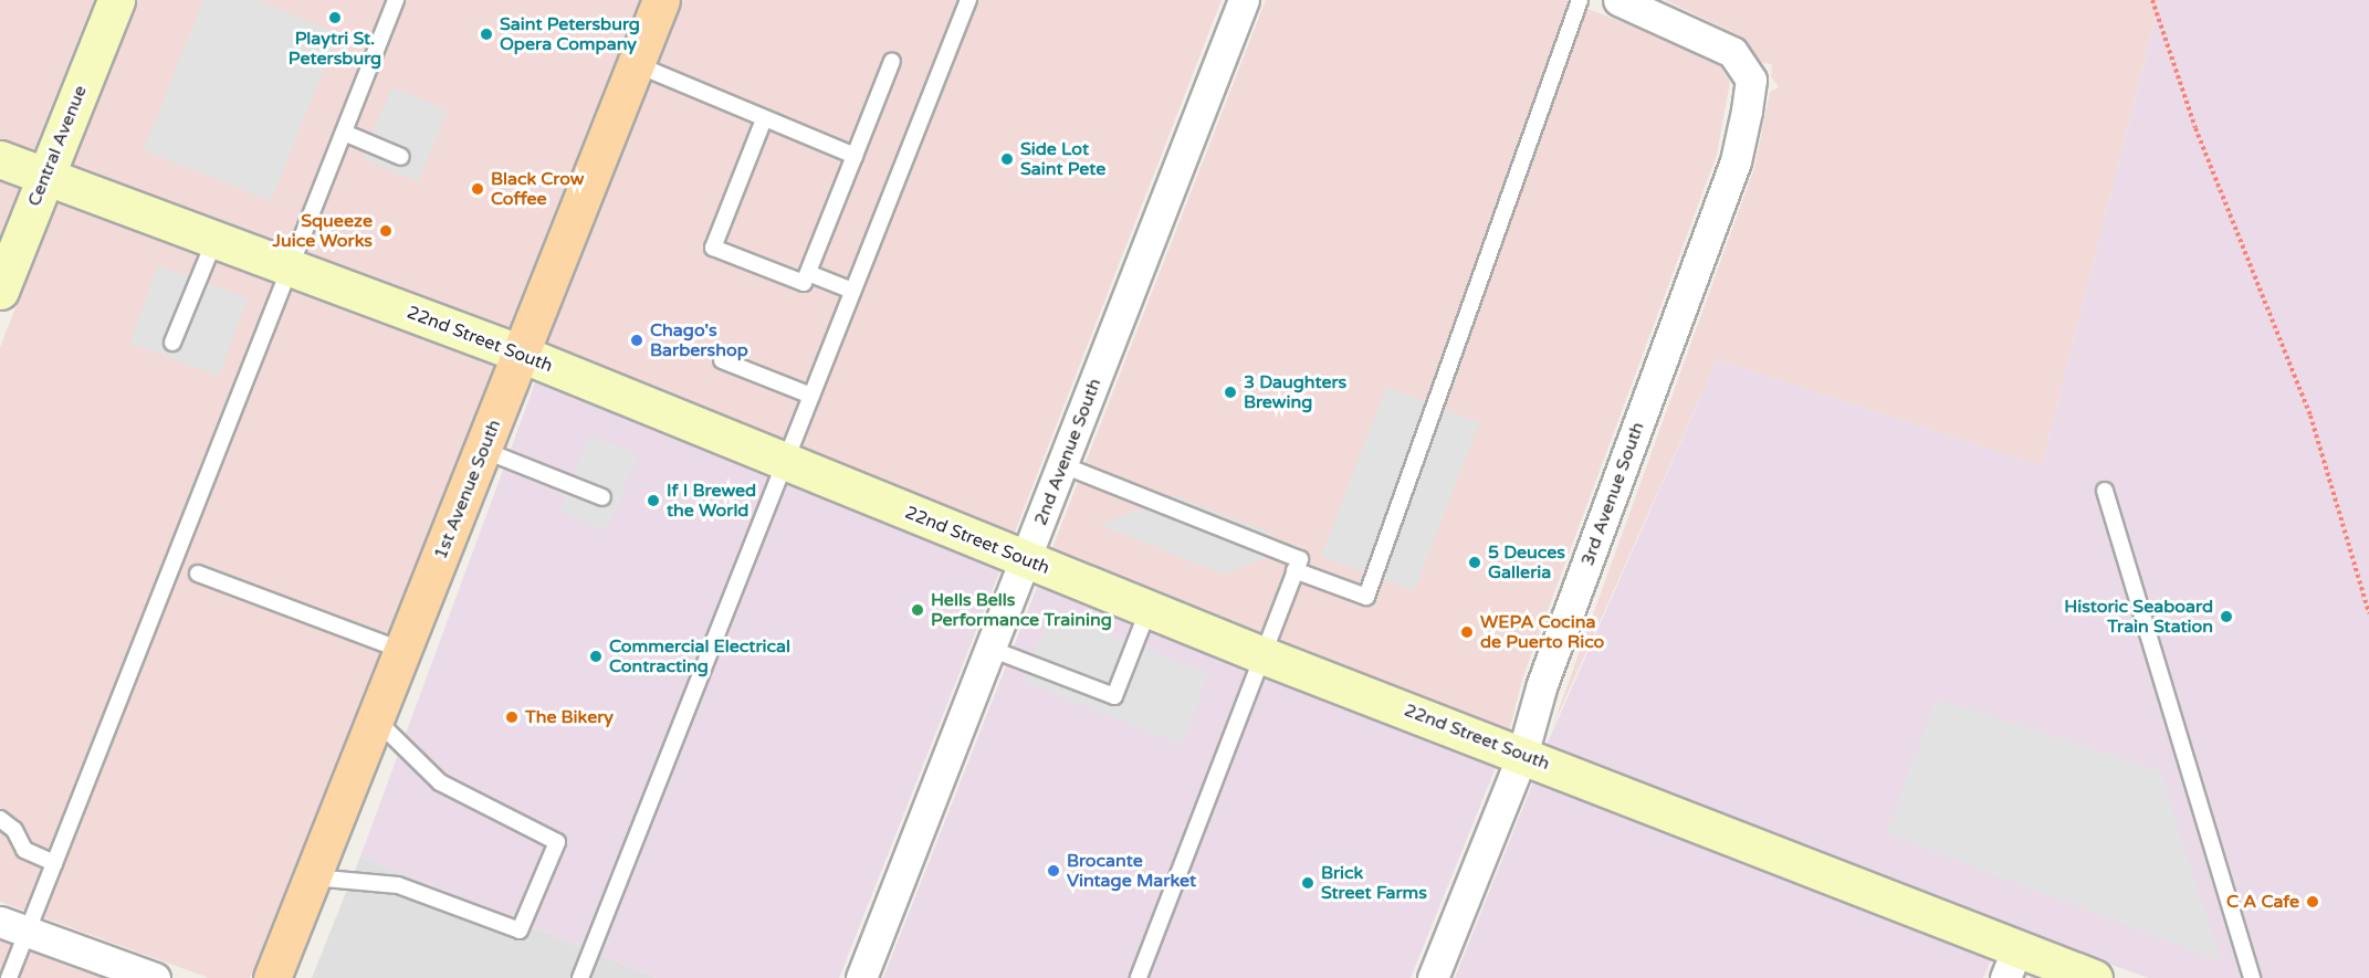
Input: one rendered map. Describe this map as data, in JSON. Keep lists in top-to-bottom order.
{
  "streets": {
    "main road": ["1st Avenue South"],
    "street": [
      "Central Avenue",
      "22nd Street South",
      "2nd Avenue South",
      "3rd Avenue South"
    ]
  },
  "crossings": [
    ["Central Avenue", "22nd Street South"],
    ["22nd Street South", "2nd Avenue South"],
    ["22nd Street South", "1st Avenue South"],
    ["22nd Street South", "3rd Avenue South"]
  ],
  "places": [
    "Playtri St. Petersburg",
    "Saint Petersburg Opera Company",
    "Side Lot Saint Pete",
    "Black Crow Coffee",
    "Squeeze Juice Works",
    "Chago's Barbershop",
    "3 Daughters Brewing",
    "If I Brewed the World",
    "5 Deuces Galleria",
    "Hells Bells Performance Training",
    "Historic Seaboard Train Station",
    "WEPA Cocina de Puerto Rico",
    "Commercial Electrical Contracting",
    "The Bikery",
    "Brocante Vintage Market",
    "Brick Street Farms",
    "C A Cafe"
  ]
}
